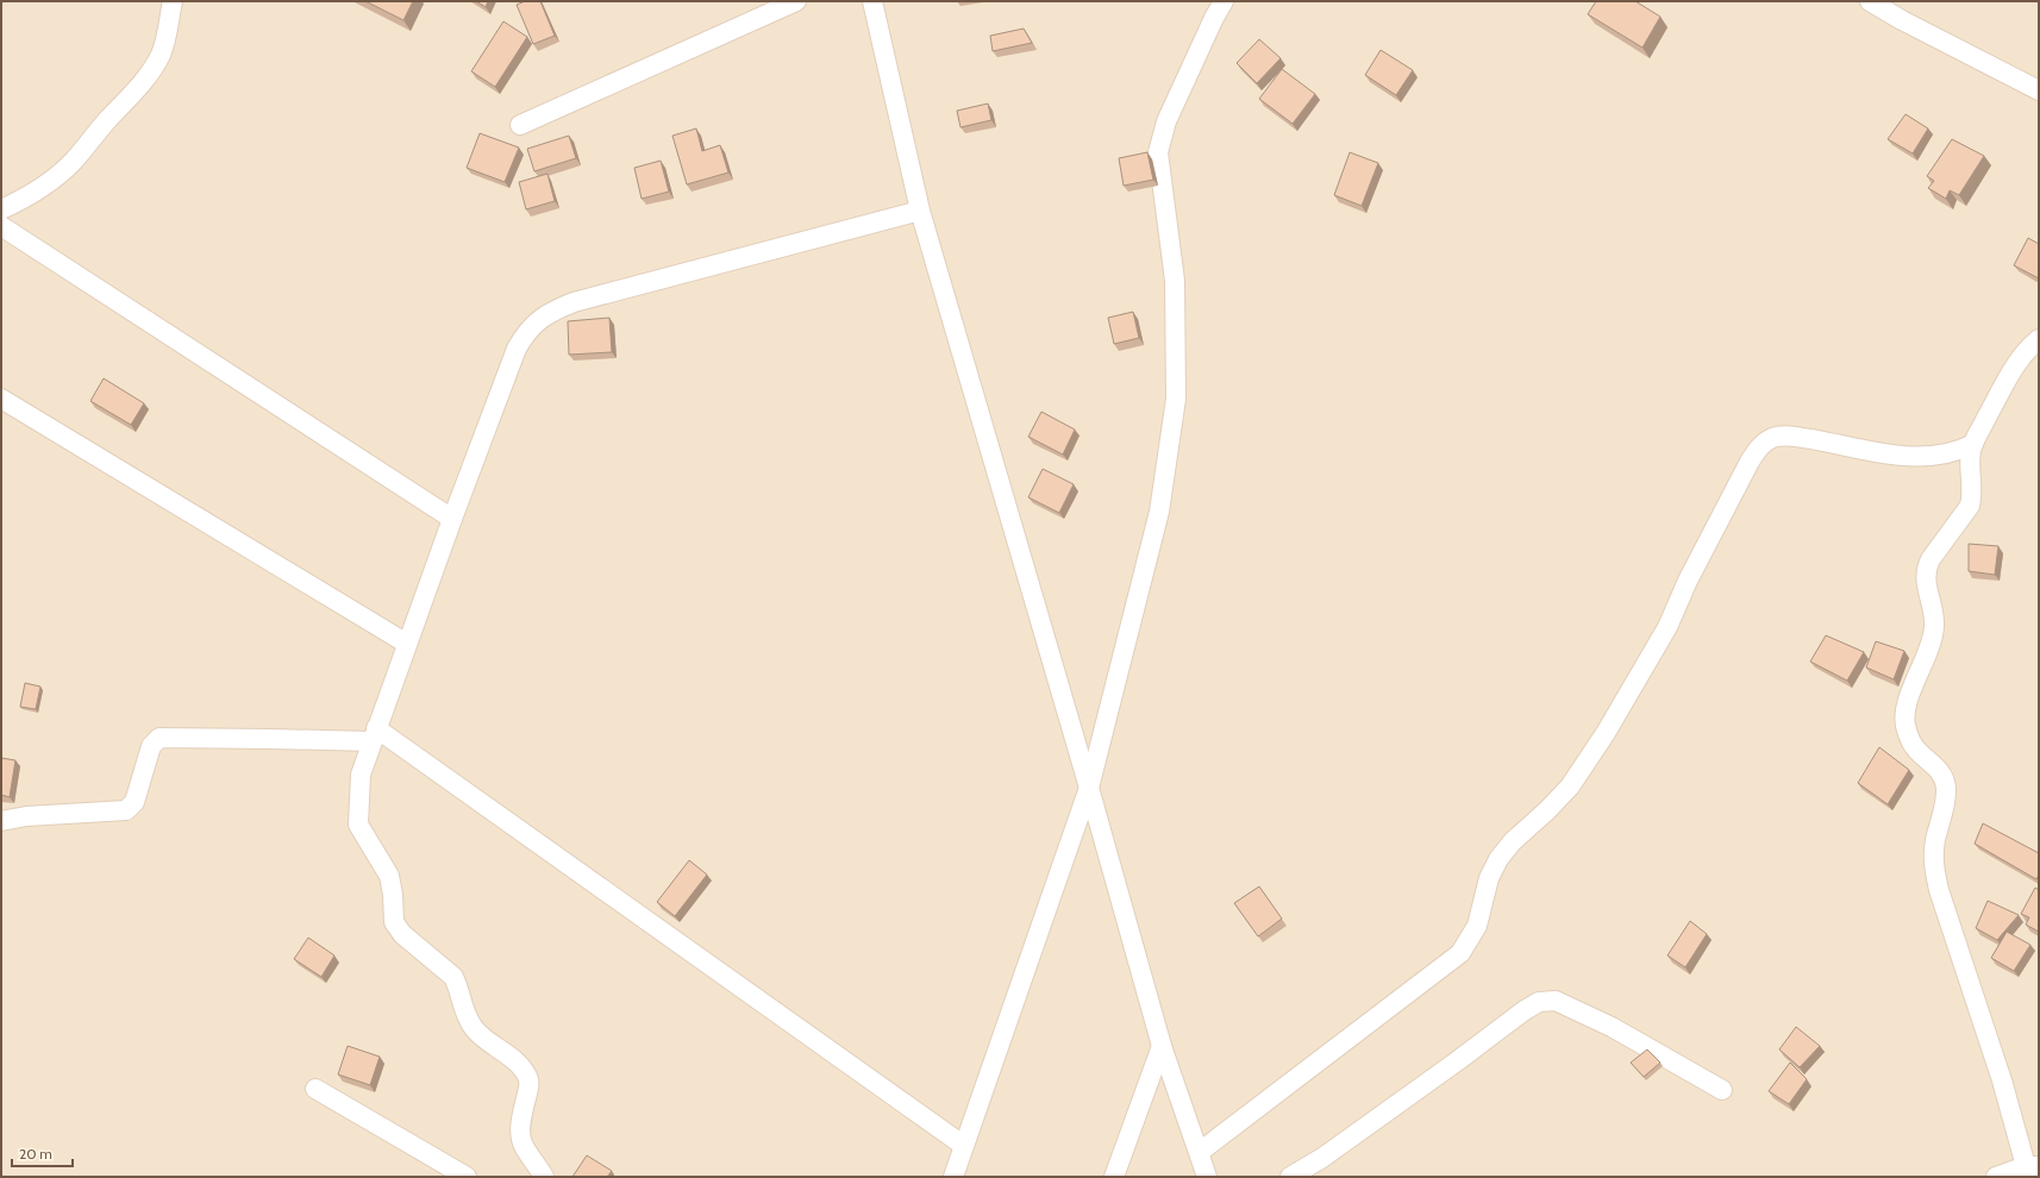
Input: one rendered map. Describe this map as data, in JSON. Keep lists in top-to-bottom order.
{
  "scale_bar": "20 m"
}
